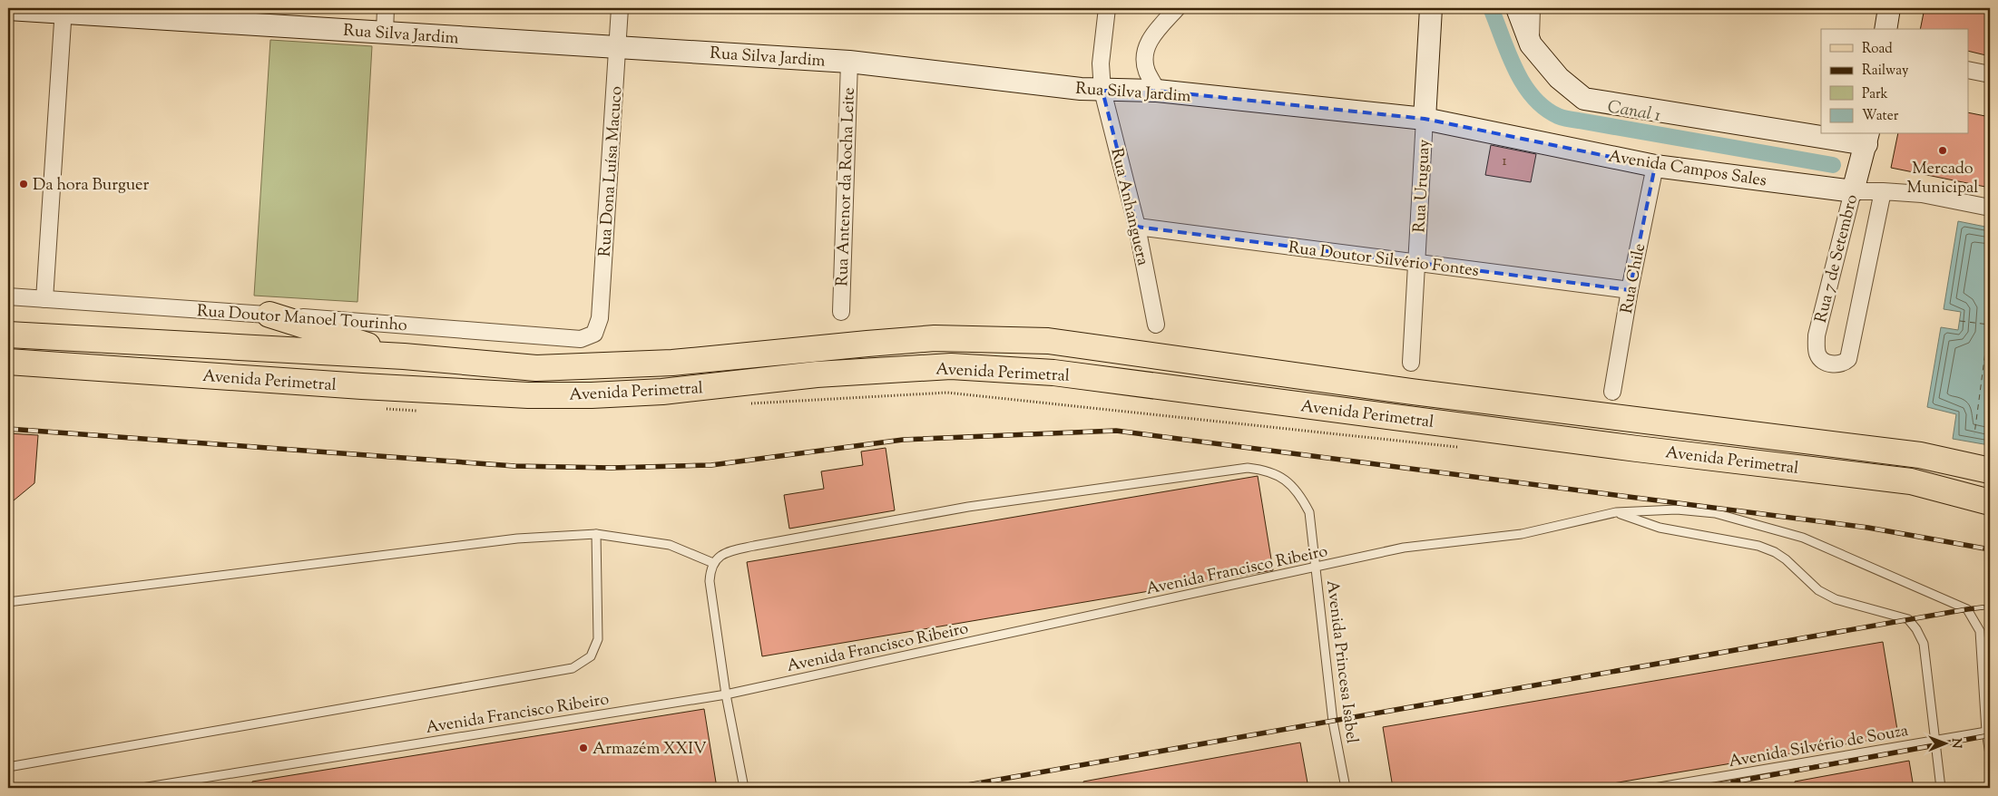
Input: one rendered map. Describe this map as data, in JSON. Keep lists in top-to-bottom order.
{
  "streets": {
    "main road": ["Avenida Perimetral"],
    "street": [
      "Rua Silva Jardim",
      "Avenida Campos Sales",
      "Rua Dona Luísa Macuco",
      "Rua Uruguay",
      "Rua Antenor da Rocha Leite",
      "Rua Anhanguera",
      "Rua Doutor Silvério Fontes",
      "Rua 7 de Setembro",
      "Rua Chile",
      "Rua Doutor Manoel Tourinho"
    ],
    "lane": ["Avenida Francisco Ribeiro", "Avenida Princesa Isabel", "Avenida Silvério de Souza"]
  },
  "crossings": [
    ["Rua Silva Jardim", "Avenida Campos Sales"],
    ["Rua Silva Jardim", "Rua Dona Luísa Macuco"],
    ["Rua Silva Jardim", "Rua Uruguay"],
    ["Rua Silva Jardim", "Rua Antenor da Rocha Leite"],
    ["Rua Silva Jardim", "Rua Anhanguera"],
    ["Avenida Campos Sales", "Rua 7 de Setembro"],
    ["Avenida Campos Sales", "Rua Chile"],
    ["Rua Dona Luísa Macuco", "Rua Doutor Manoel Tourinho"],
    ["Rua Uruguay", "Rua Doutor Silvério Fontes"],
    ["Rua Anhanguera", "Rua Doutor Silvério Fontes"],
    ["Rua Doutor Silvério Fontes", "Rua Chile"],
    ["Avenida Francisco Ribeiro", "Avenida Princesa Isabel"],
    ["Avenida Francisco Ribeiro", "Avenida Silvério de Souza"]
  ],
  "water": ["Canal 1"],
  "places": ["Mercado Municipal", "Da hora Burguer", "Armazém XXIV"],
  "house_numbers": ["1"],
  "legend": [
    "Road",
    "Railway",
    "Park",
    "Water"
  ],
  "north": "right"
}
